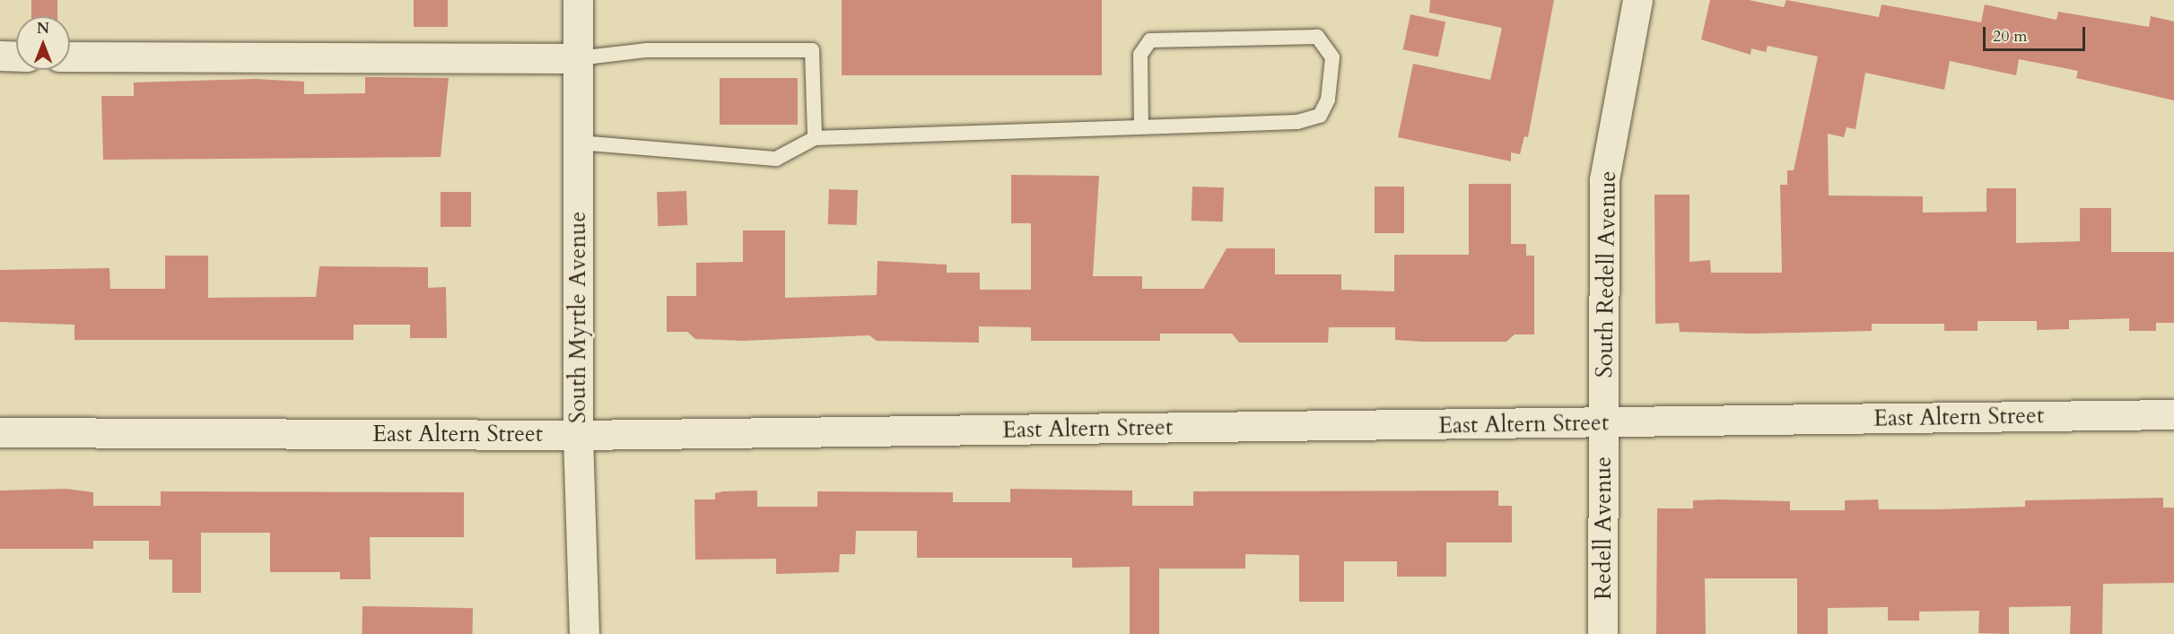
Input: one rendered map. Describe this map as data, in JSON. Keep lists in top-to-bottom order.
{
  "streets": {
    "street": [
      "South Redell Avenue",
      "South Myrtle Avenue",
      "East Altern Street",
      "Redell Avenue"
    ]
  },
  "crossings": [
    ["South Redell Avenue", "East Altern Street"],
    ["South Redell Avenue", "Redell Avenue"],
    ["South Myrtle Avenue", "East Altern Street"],
    ["East Altern Street", "Redell Avenue"]
  ],
  "scale_bar": "20 m",
  "north": "top"
}
